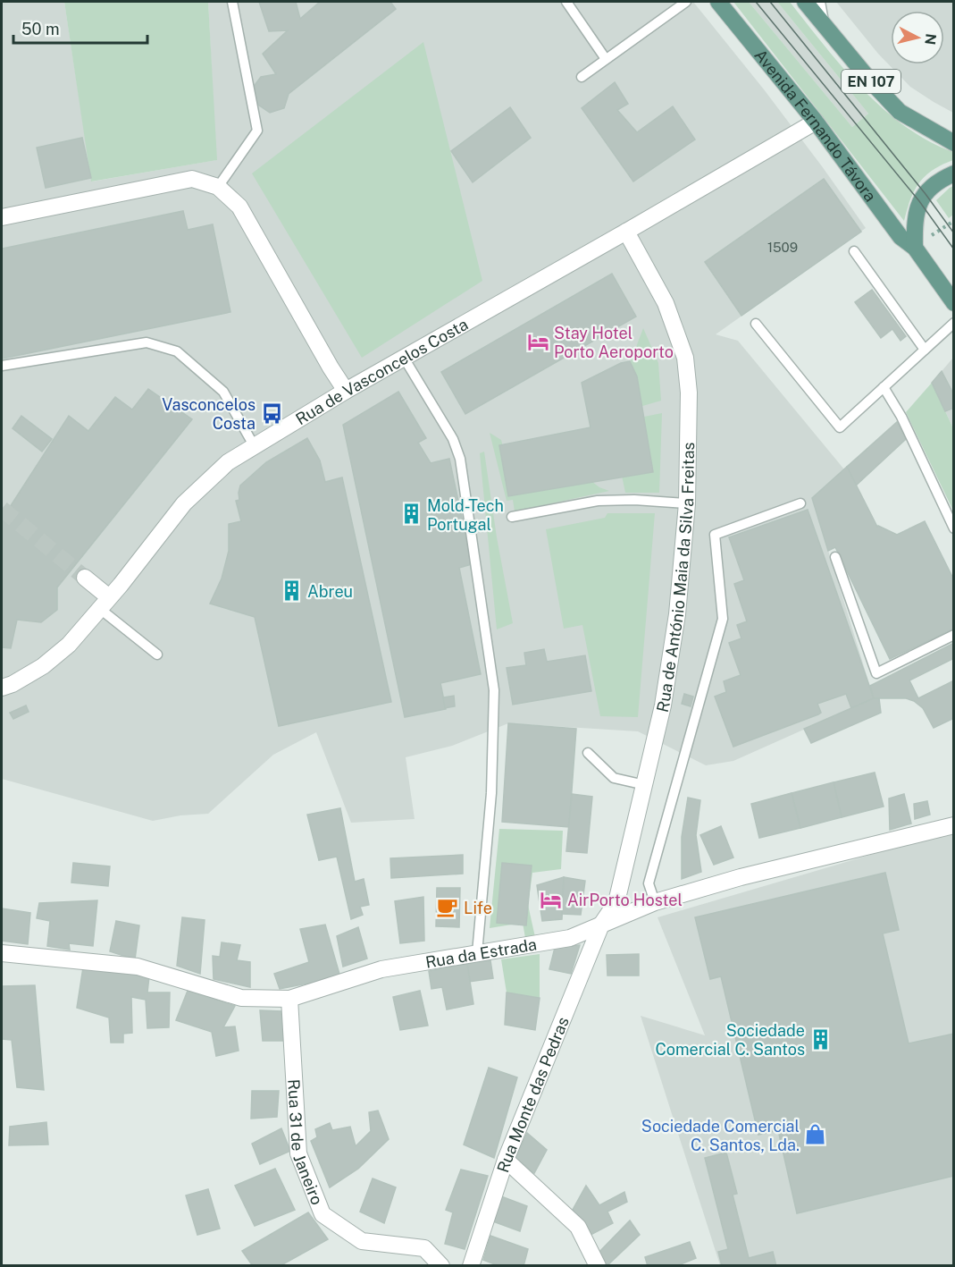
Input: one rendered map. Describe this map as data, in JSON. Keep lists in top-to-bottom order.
{
  "streets": {
    "main road": ["EN 107", "Avenida Fernando Távora"],
    "street": [
      "Rua de Vasconcelos Costa",
      "Rua de António Maia da Silva Freitas",
      "Rua da Estrada",
      "Rua Monte das Pedras",
      "Rua 31 de Janeiro"
    ]
  },
  "crossings": [
    ["Avenida Fernando Távora", "Rua de Vasconcelos Costa"],
    ["Rua de Vasconcelos Costa", "Rua de António Maia da Silva Freitas"],
    ["Rua de António Maia da Silva Freitas", "Rua da Estrada"],
    ["Rua de António Maia da Silva Freitas", "Rua Monte das Pedras"],
    ["Rua da Estrada", "Rua Monte das Pedras"],
    ["Rua da Estrada", "Rua 31 de Janeiro"]
  ],
  "places": {
    "hotel": ["Stay Hotel Porto Aeroporto", "AirPorto Hostel"],
    "bus stop": ["Vasconcelos Costa"],
    "building": ["Mold-Tech Portugal", "Abreu", "Sociedade Comercial C. Santos"],
    "cafe": ["Life"],
    "shop": ["Sociedade Comercial C. Santos, Lda."]
  },
  "house_numbers": ["1509"],
  "scale_bar": "50 m",
  "north": "right"
}
